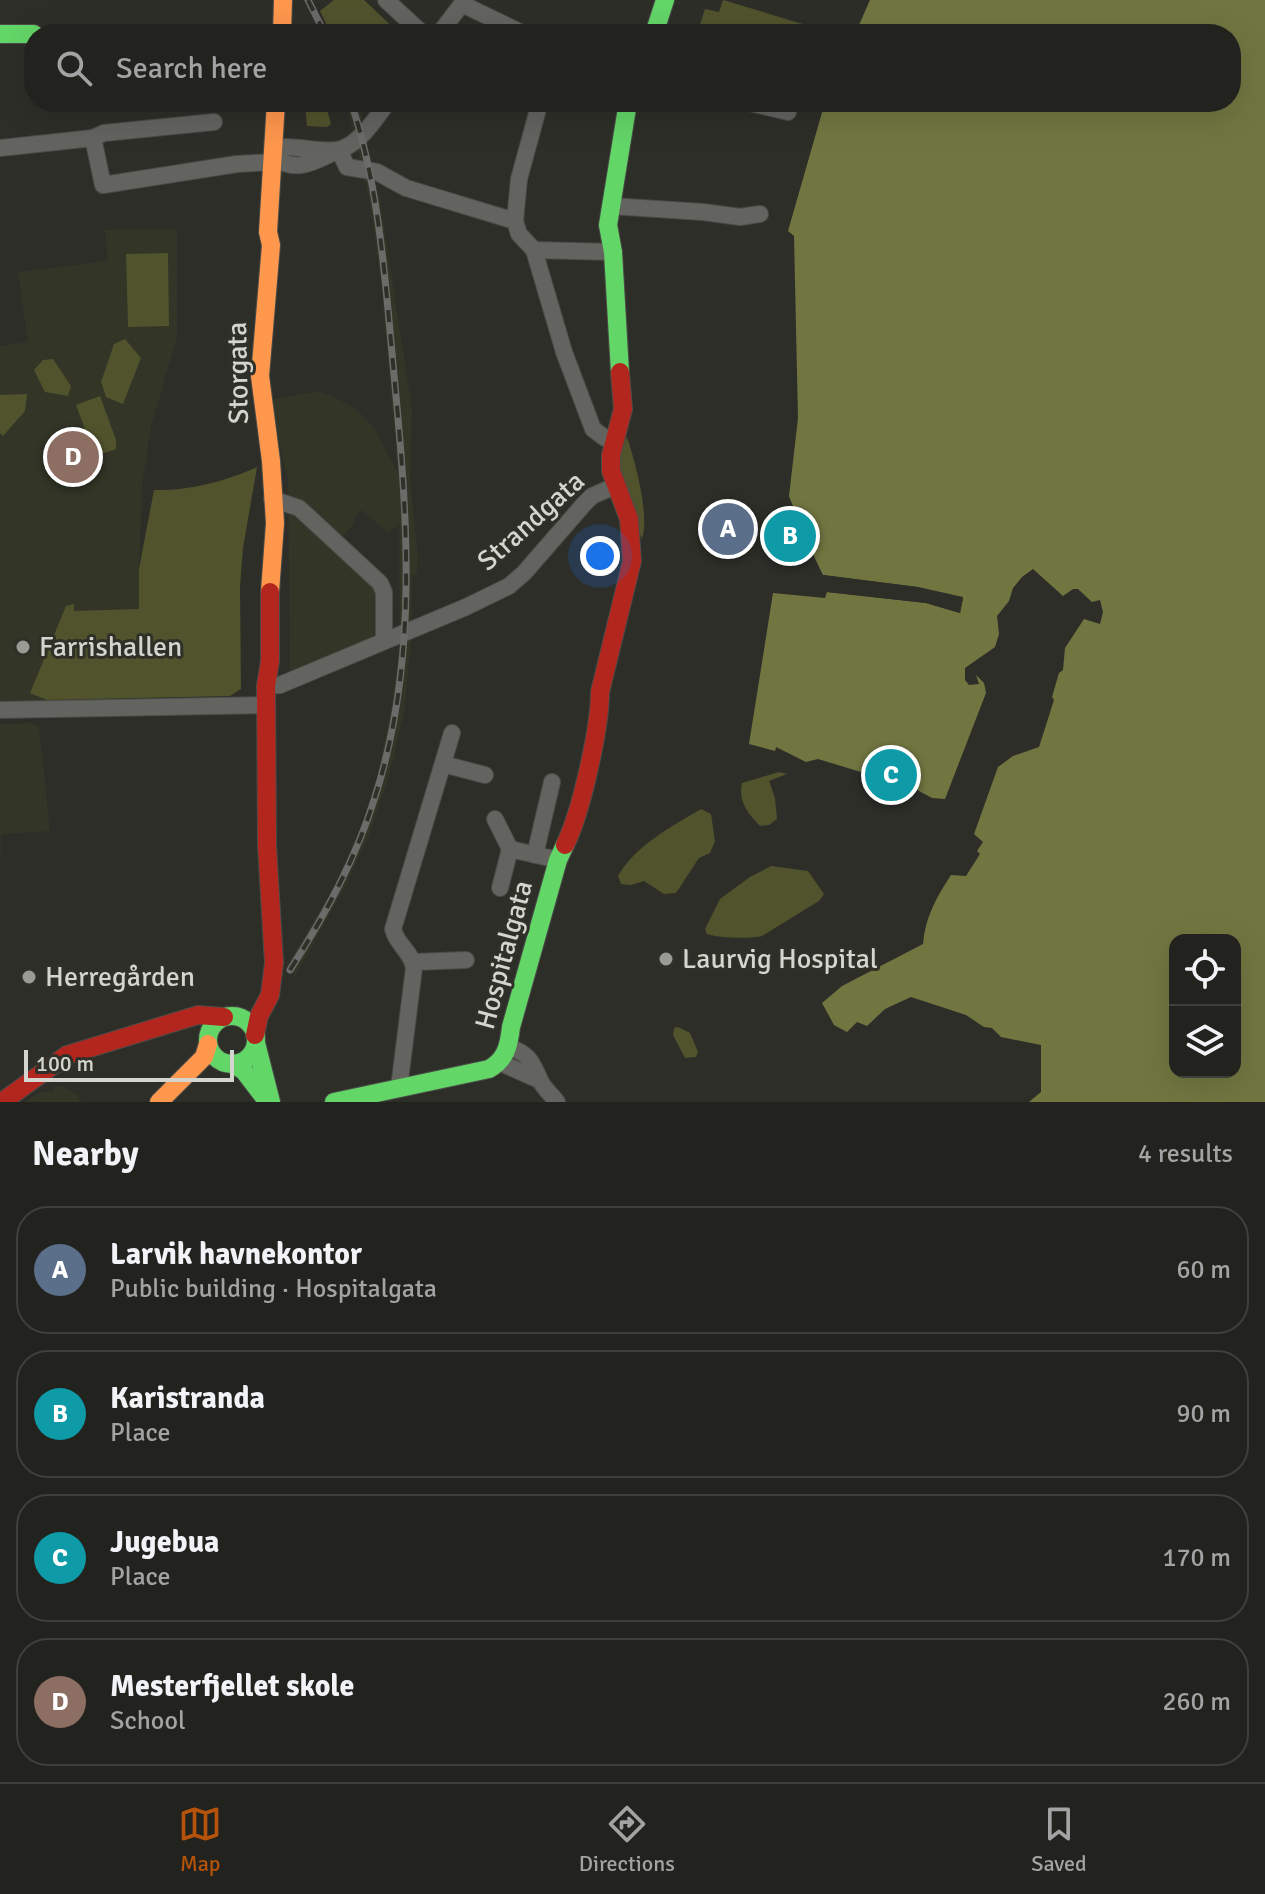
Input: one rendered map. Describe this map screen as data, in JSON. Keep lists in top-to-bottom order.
{
  "streets": {
    "main road": ["Storgata", "Strandgata", "Hospitalgata"]
  },
  "crossings": [
    ["Storgata", "Strandgata"],
    ["Strandgata", "Hospitalgata"]
  ],
  "places": ["Farrishallen", "Laurvig Hospital", "Herregården"],
  "scale_bar": "100 m",
  "page": {
    "search": "Search here",
    "pins": [
      "D",
      "A",
      "B",
      "C"
    ],
    "scale": "100 m",
    "heading": ["Nearby", "4 results"],
    "list": [
      {
        "mark": "A",
        "name": "Larvik havnekontor",
        "note": "Public building · Hospitalgata",
        "value": "60 m"
      },
      {
        "mark": "B",
        "name": "Karistranda",
        "note": "Place",
        "value": "90 m"
      },
      {
        "mark": "C",
        "name": "Jugebua",
        "note": "Place",
        "value": "170 m"
      },
      {
        "mark": "D",
        "name": "Mesterfjellet skole",
        "note": "School",
        "value": "260 m"
      }
    ],
    "nav": ["Map", "Directions", "Saved"]
  }
}
